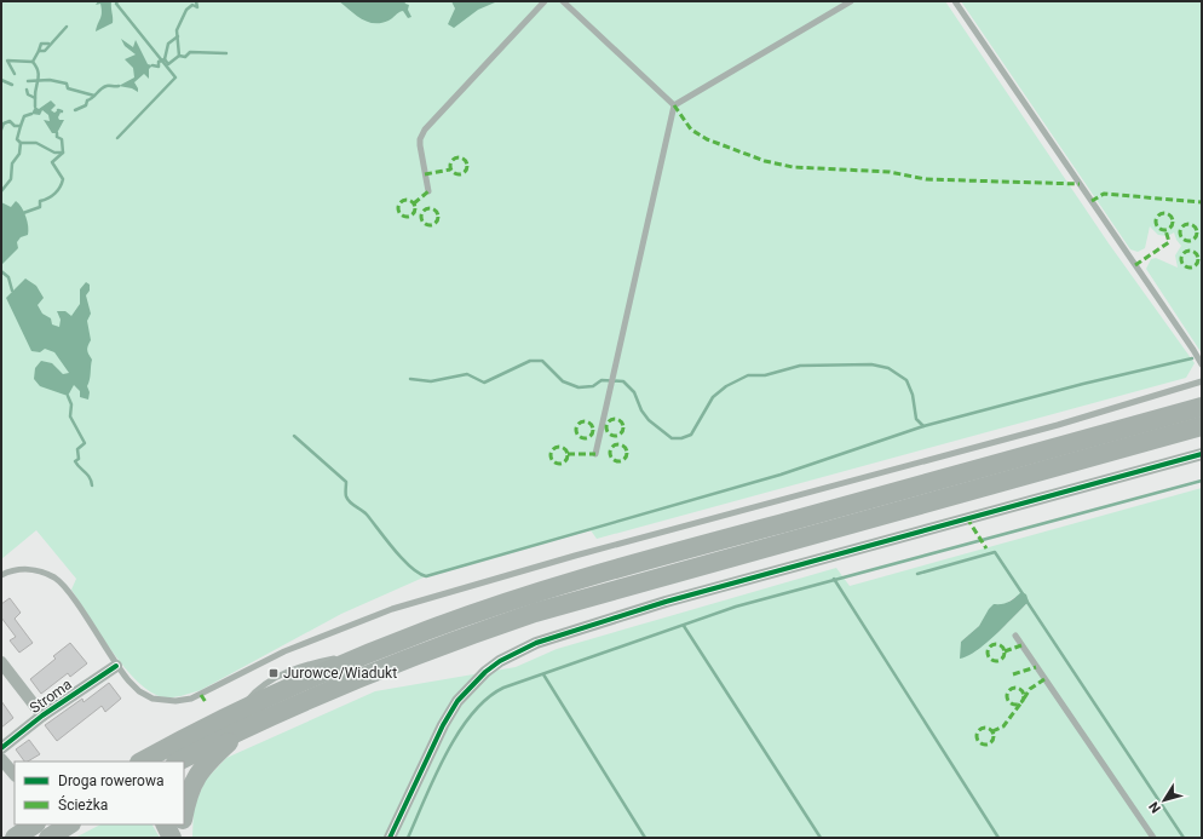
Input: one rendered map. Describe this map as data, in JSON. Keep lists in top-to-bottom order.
{
  "streets": {
    "street": ["Stroma"]
  },
  "places": {
    "transit": ["Jurowce/Wiadukt"]
  },
  "legend": ["Droga rowerowa", "Ścieżka"],
  "north": "bottom left"
}
